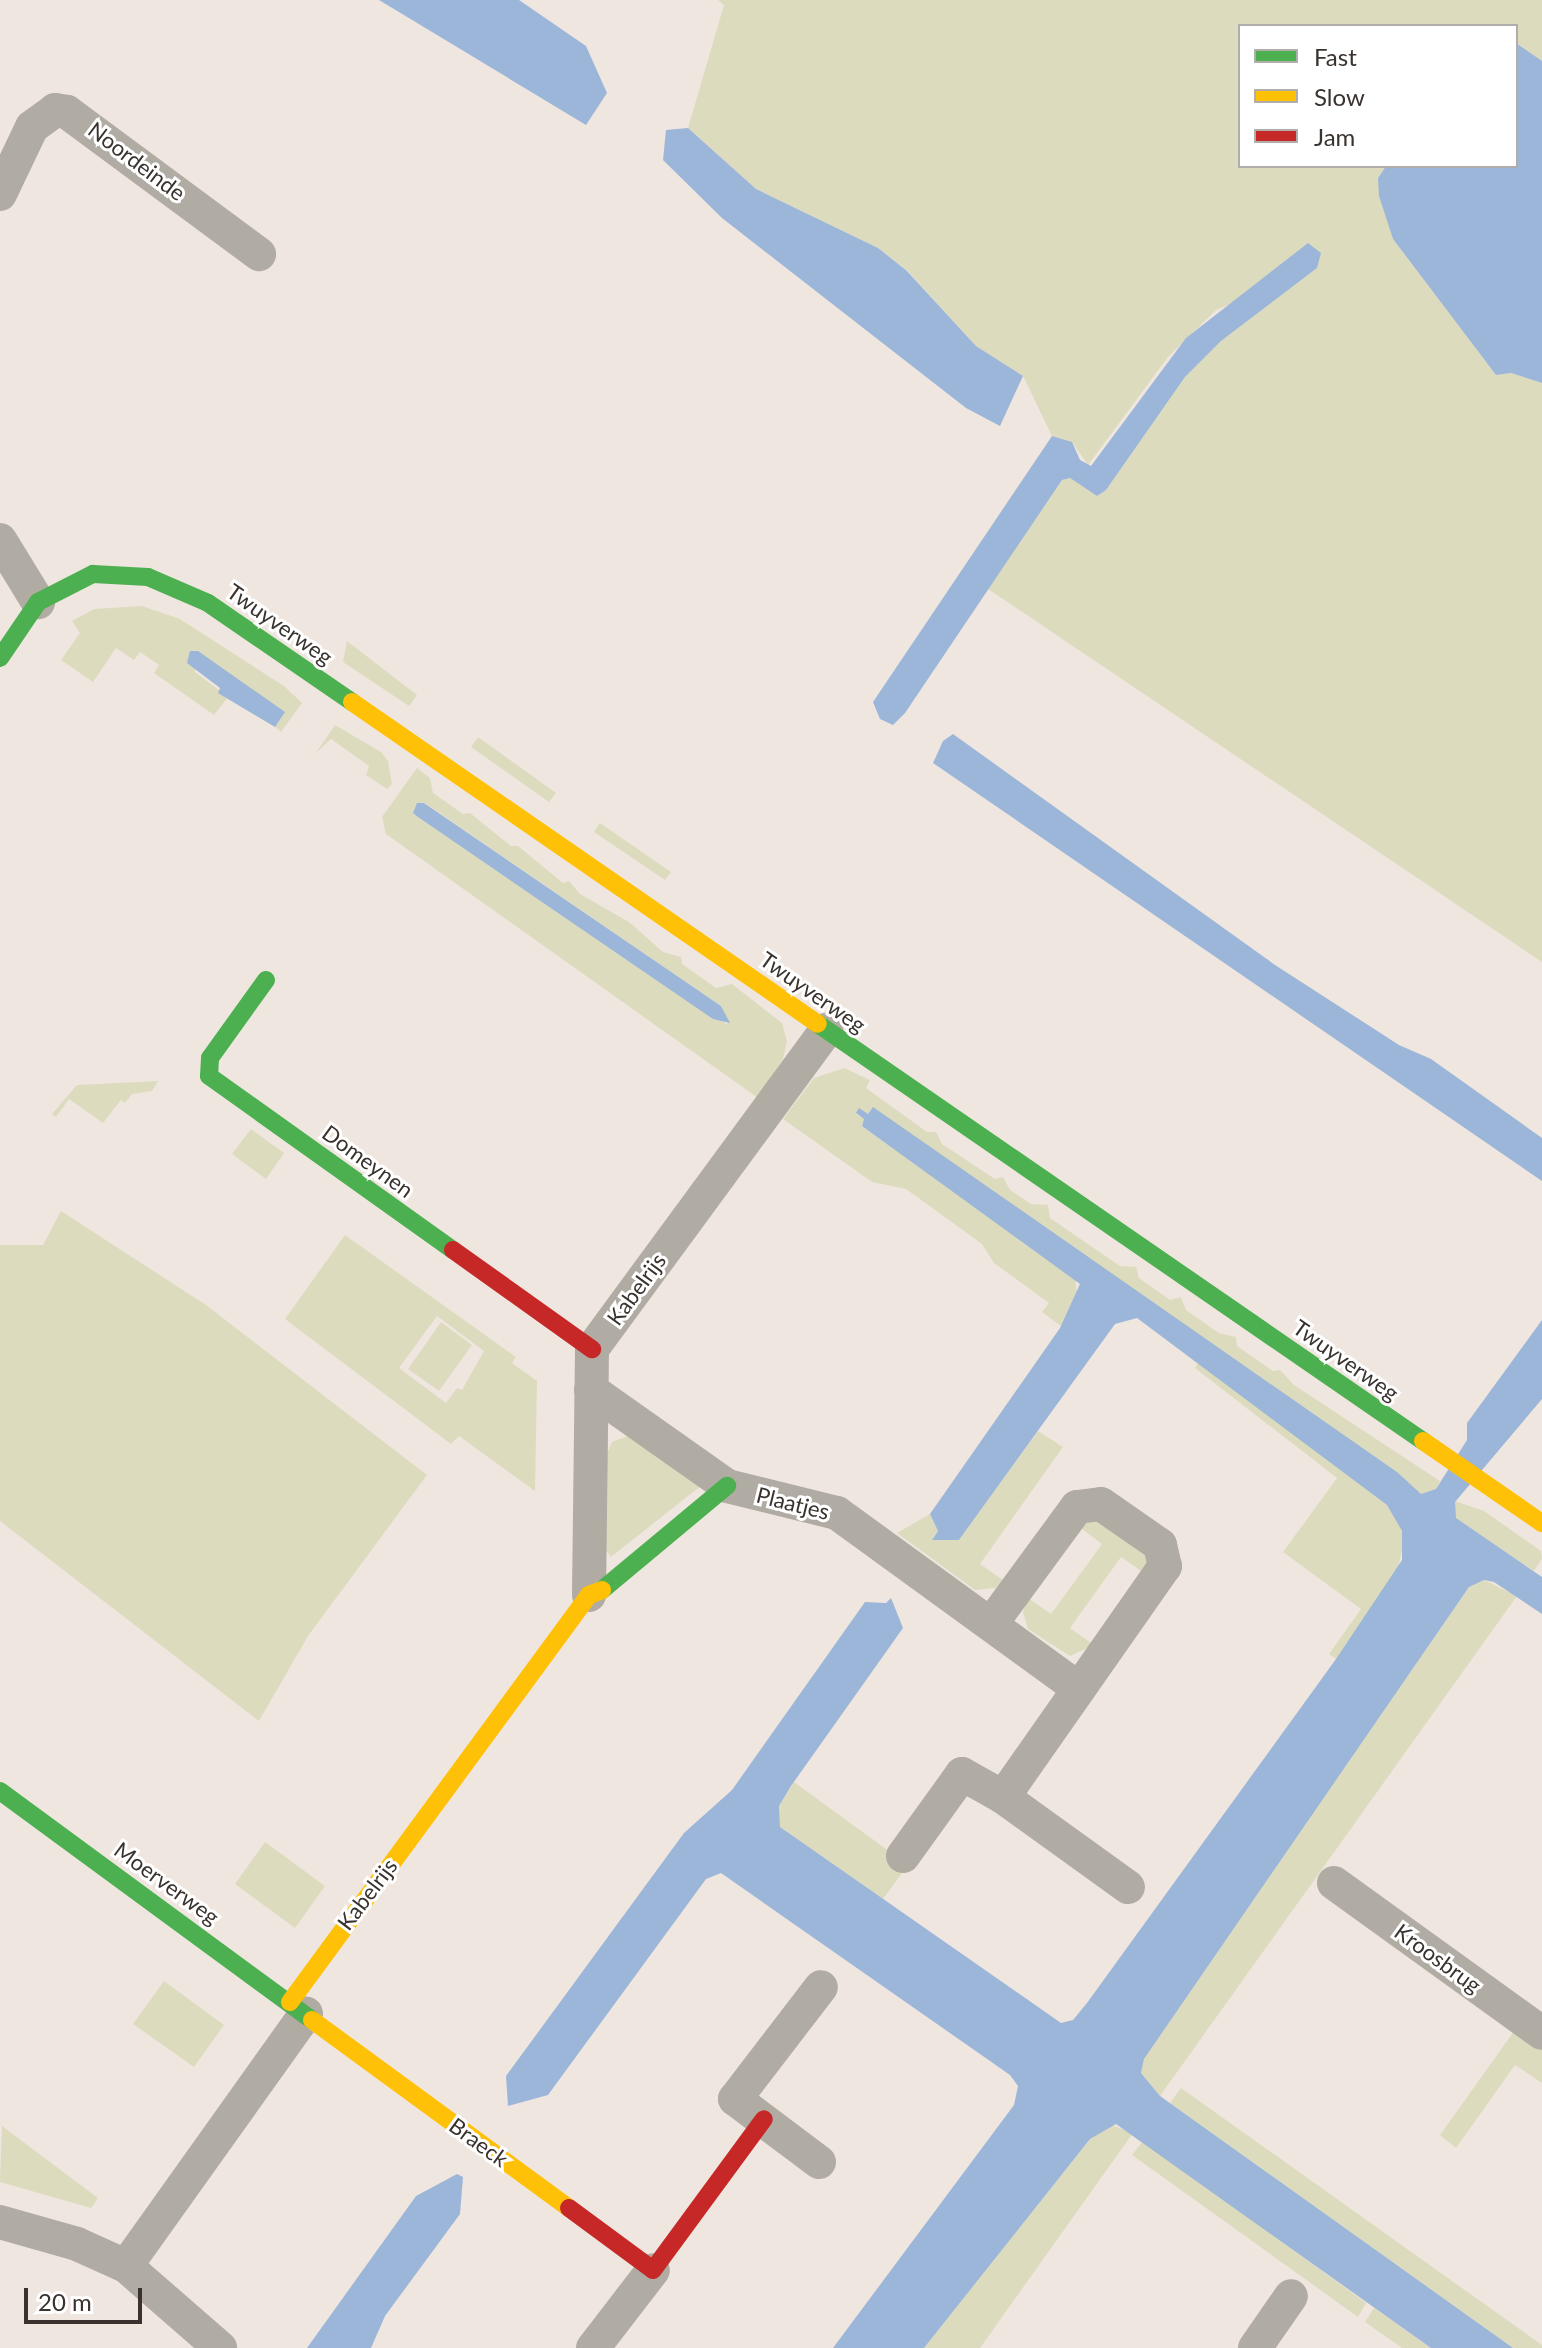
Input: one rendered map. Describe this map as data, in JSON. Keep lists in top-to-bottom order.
{
  "streets": {
    "street": [
      "Noordeinde",
      "Twuyverweg",
      "Domeynen",
      "Kabelrijs",
      "Plaatjes",
      "Moerverweg",
      "Kroosbrug",
      "Braeck"
    ]
  },
  "crossings": [
    ["Twuyverweg", "Kabelrijs"],
    ["Domeynen", "Kabelrijs"],
    ["Kabelrijs", "Plaatjes"],
    ["Kabelrijs", "Moerverweg"],
    ["Kabelrijs", "Braeck"],
    ["Moerverweg", "Braeck"]
  ],
  "legend": ["Fast", "Slow", "Jam"],
  "scale_bar": "20 m"
}
